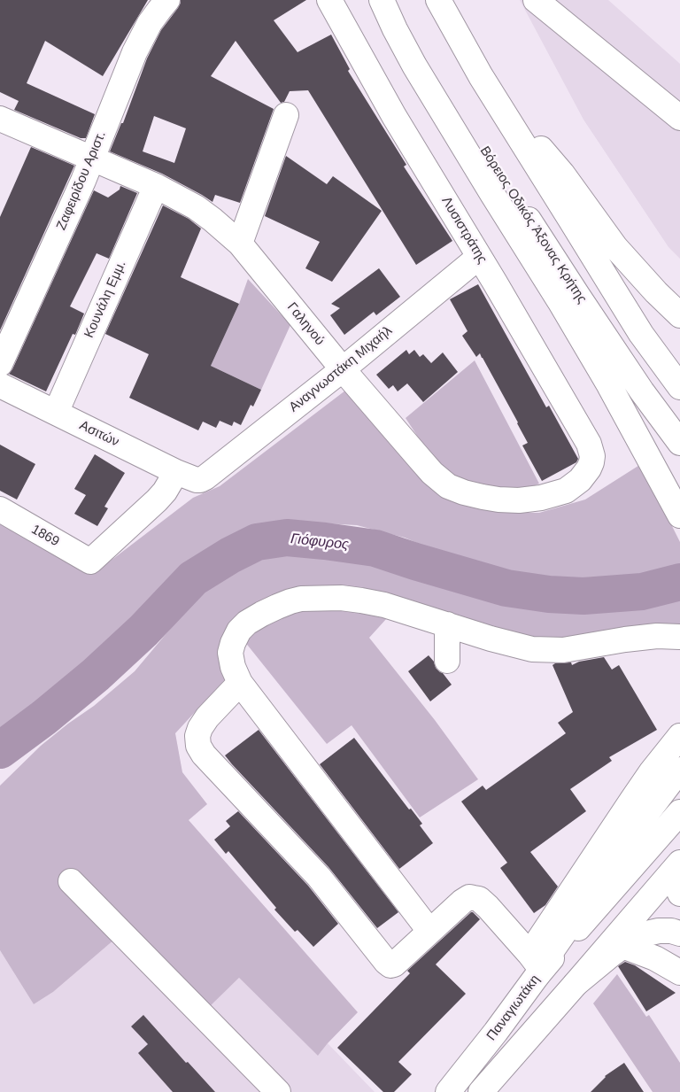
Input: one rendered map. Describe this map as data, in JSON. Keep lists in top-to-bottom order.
{
  "streets": {
    "main road": [
      "Ζαφειρίδου Αριστ.",
      "Βόρειος Οδικός Άξονας Κρήτης",
      "Λυσιστράτης",
      "Κουνάλη Εμμ.",
      "Γαληνού",
      "Αναγνωστάκη Μιχαήλ",
      "Ασιτών",
      "1869",
      "Παναγιωτάκη"
    ]
  },
  "crossings": [
    ["Ζαφειρίδου Αριστ.", "Γαληνού"],
    ["Λυσιστράτης", "Γαληνού"],
    ["Λυσιστράτης", "Αναγνωστάκη Μιχαήλ"],
    ["Κουνάλη Εμμ.", "Γαληνού"],
    ["Κουνάλη Εμμ.", "Ασιτών"],
    ["Γαληνού", "Αναγνωστάκη Μιχαήλ"],
    ["Αναγνωστάκη Μιχαήλ", "Ασιτών"],
    ["Ασιτών", "1869"]
  ],
  "water": ["Γιόφυρος"]
}
